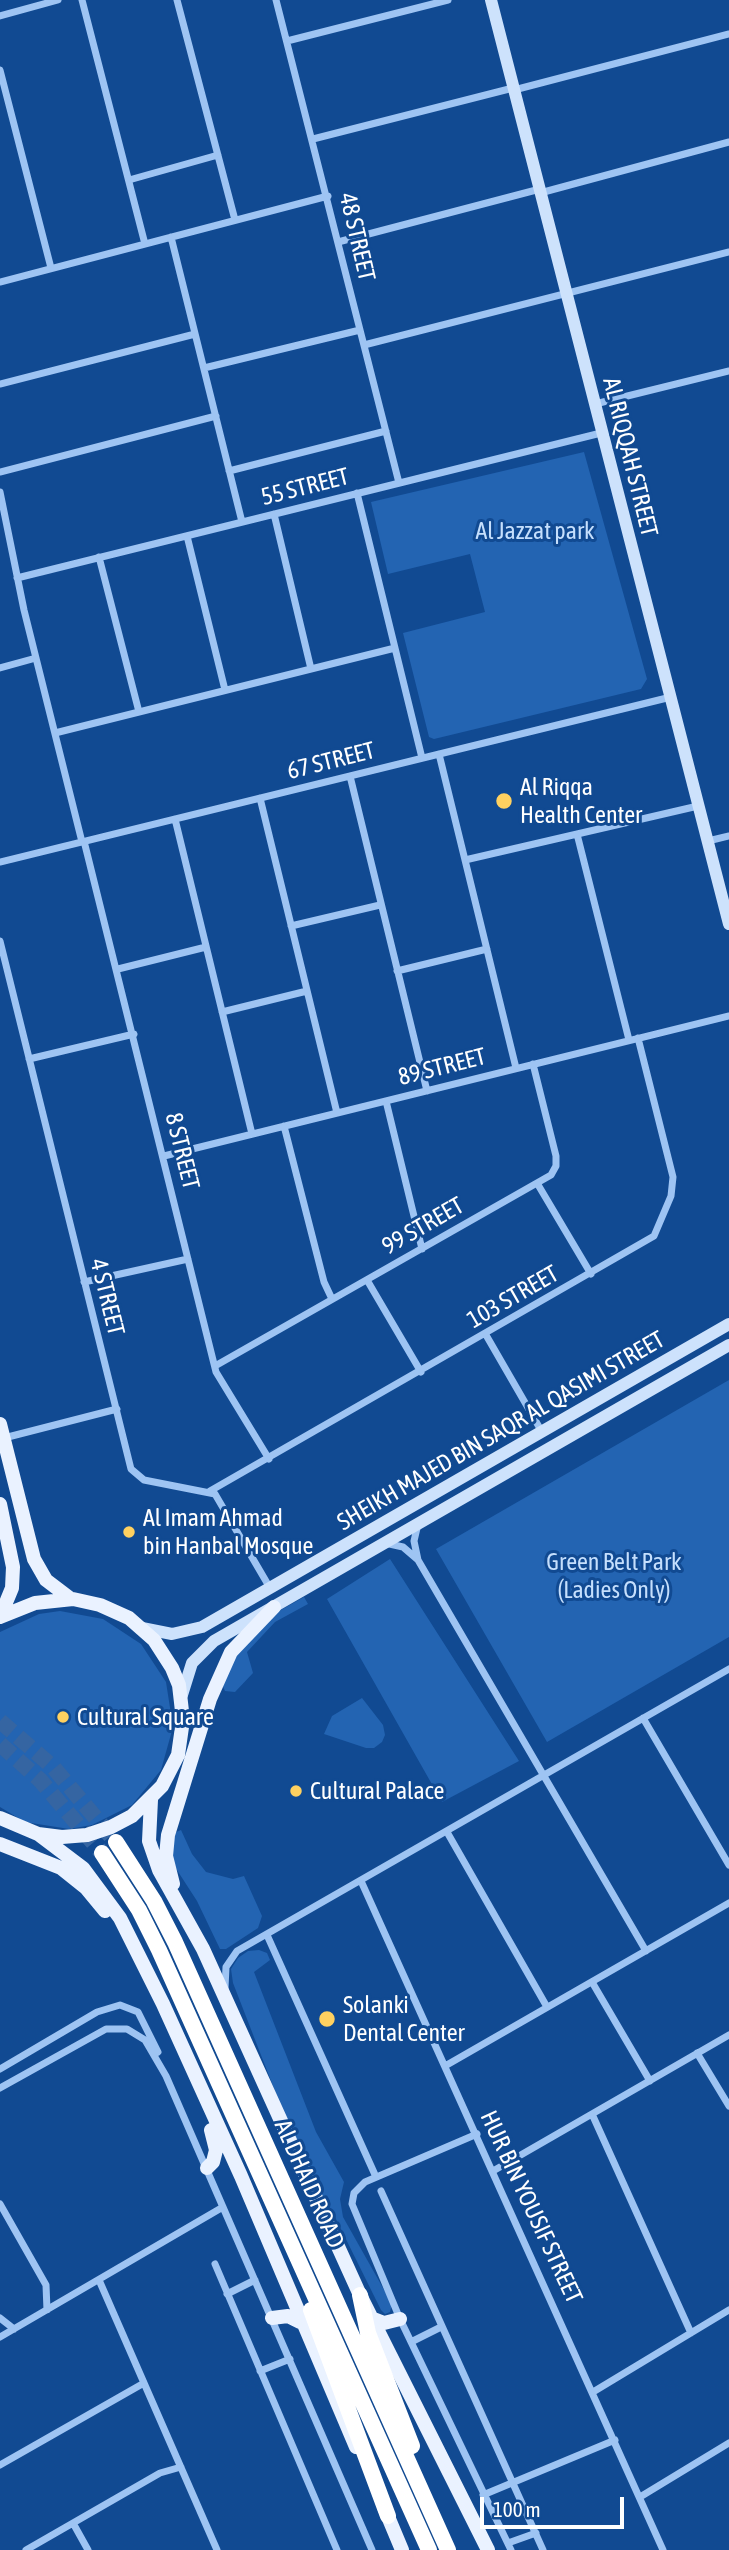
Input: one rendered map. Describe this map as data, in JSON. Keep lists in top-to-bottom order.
{
  "streets": {
    "highway": ["AL DHAID ROAD"],
    "main road": ["AL RIQQAH STREET", "SHEIKH MAJED BIN SAQR AL QASIMI STREET"],
    "street": [
      "48 STREET",
      "55 STREET",
      "67 STREET",
      "89 STREET",
      "8 STREET",
      "99 STREET",
      "4 STREET",
      "103 STREET",
      "HUR BIN YOUSIF STREET"
    ]
  },
  "crossings": [
    ["48 STREET", "55 STREET"],
    ["AL RIQQAH STREET", "55 STREET"],
    ["AL RIQQAH STREET", "67 STREET"],
    ["55 STREET", "8 STREET"],
    ["67 STREET", "8 STREET"],
    ["89 STREET", "8 STREET"],
    ["89 STREET", "99 STREET"],
    ["89 STREET", "103 STREET"],
    ["8 STREET", "99 STREET"],
    ["8 STREET", "103 STREET"],
    ["4 STREET", "103 STREET"]
  ],
  "parks": ["Al Jazzat park", "Green Belt Park (Ladies Only)"],
  "places": [
    "Al Riqqa Health Center",
    "Al Imam Ahmad bin Hanbal Mosque",
    "Cultural Square",
    "Cultural Palace",
    "Solanki Dental Center"
  ],
  "scale_bar": "100 m"
}
